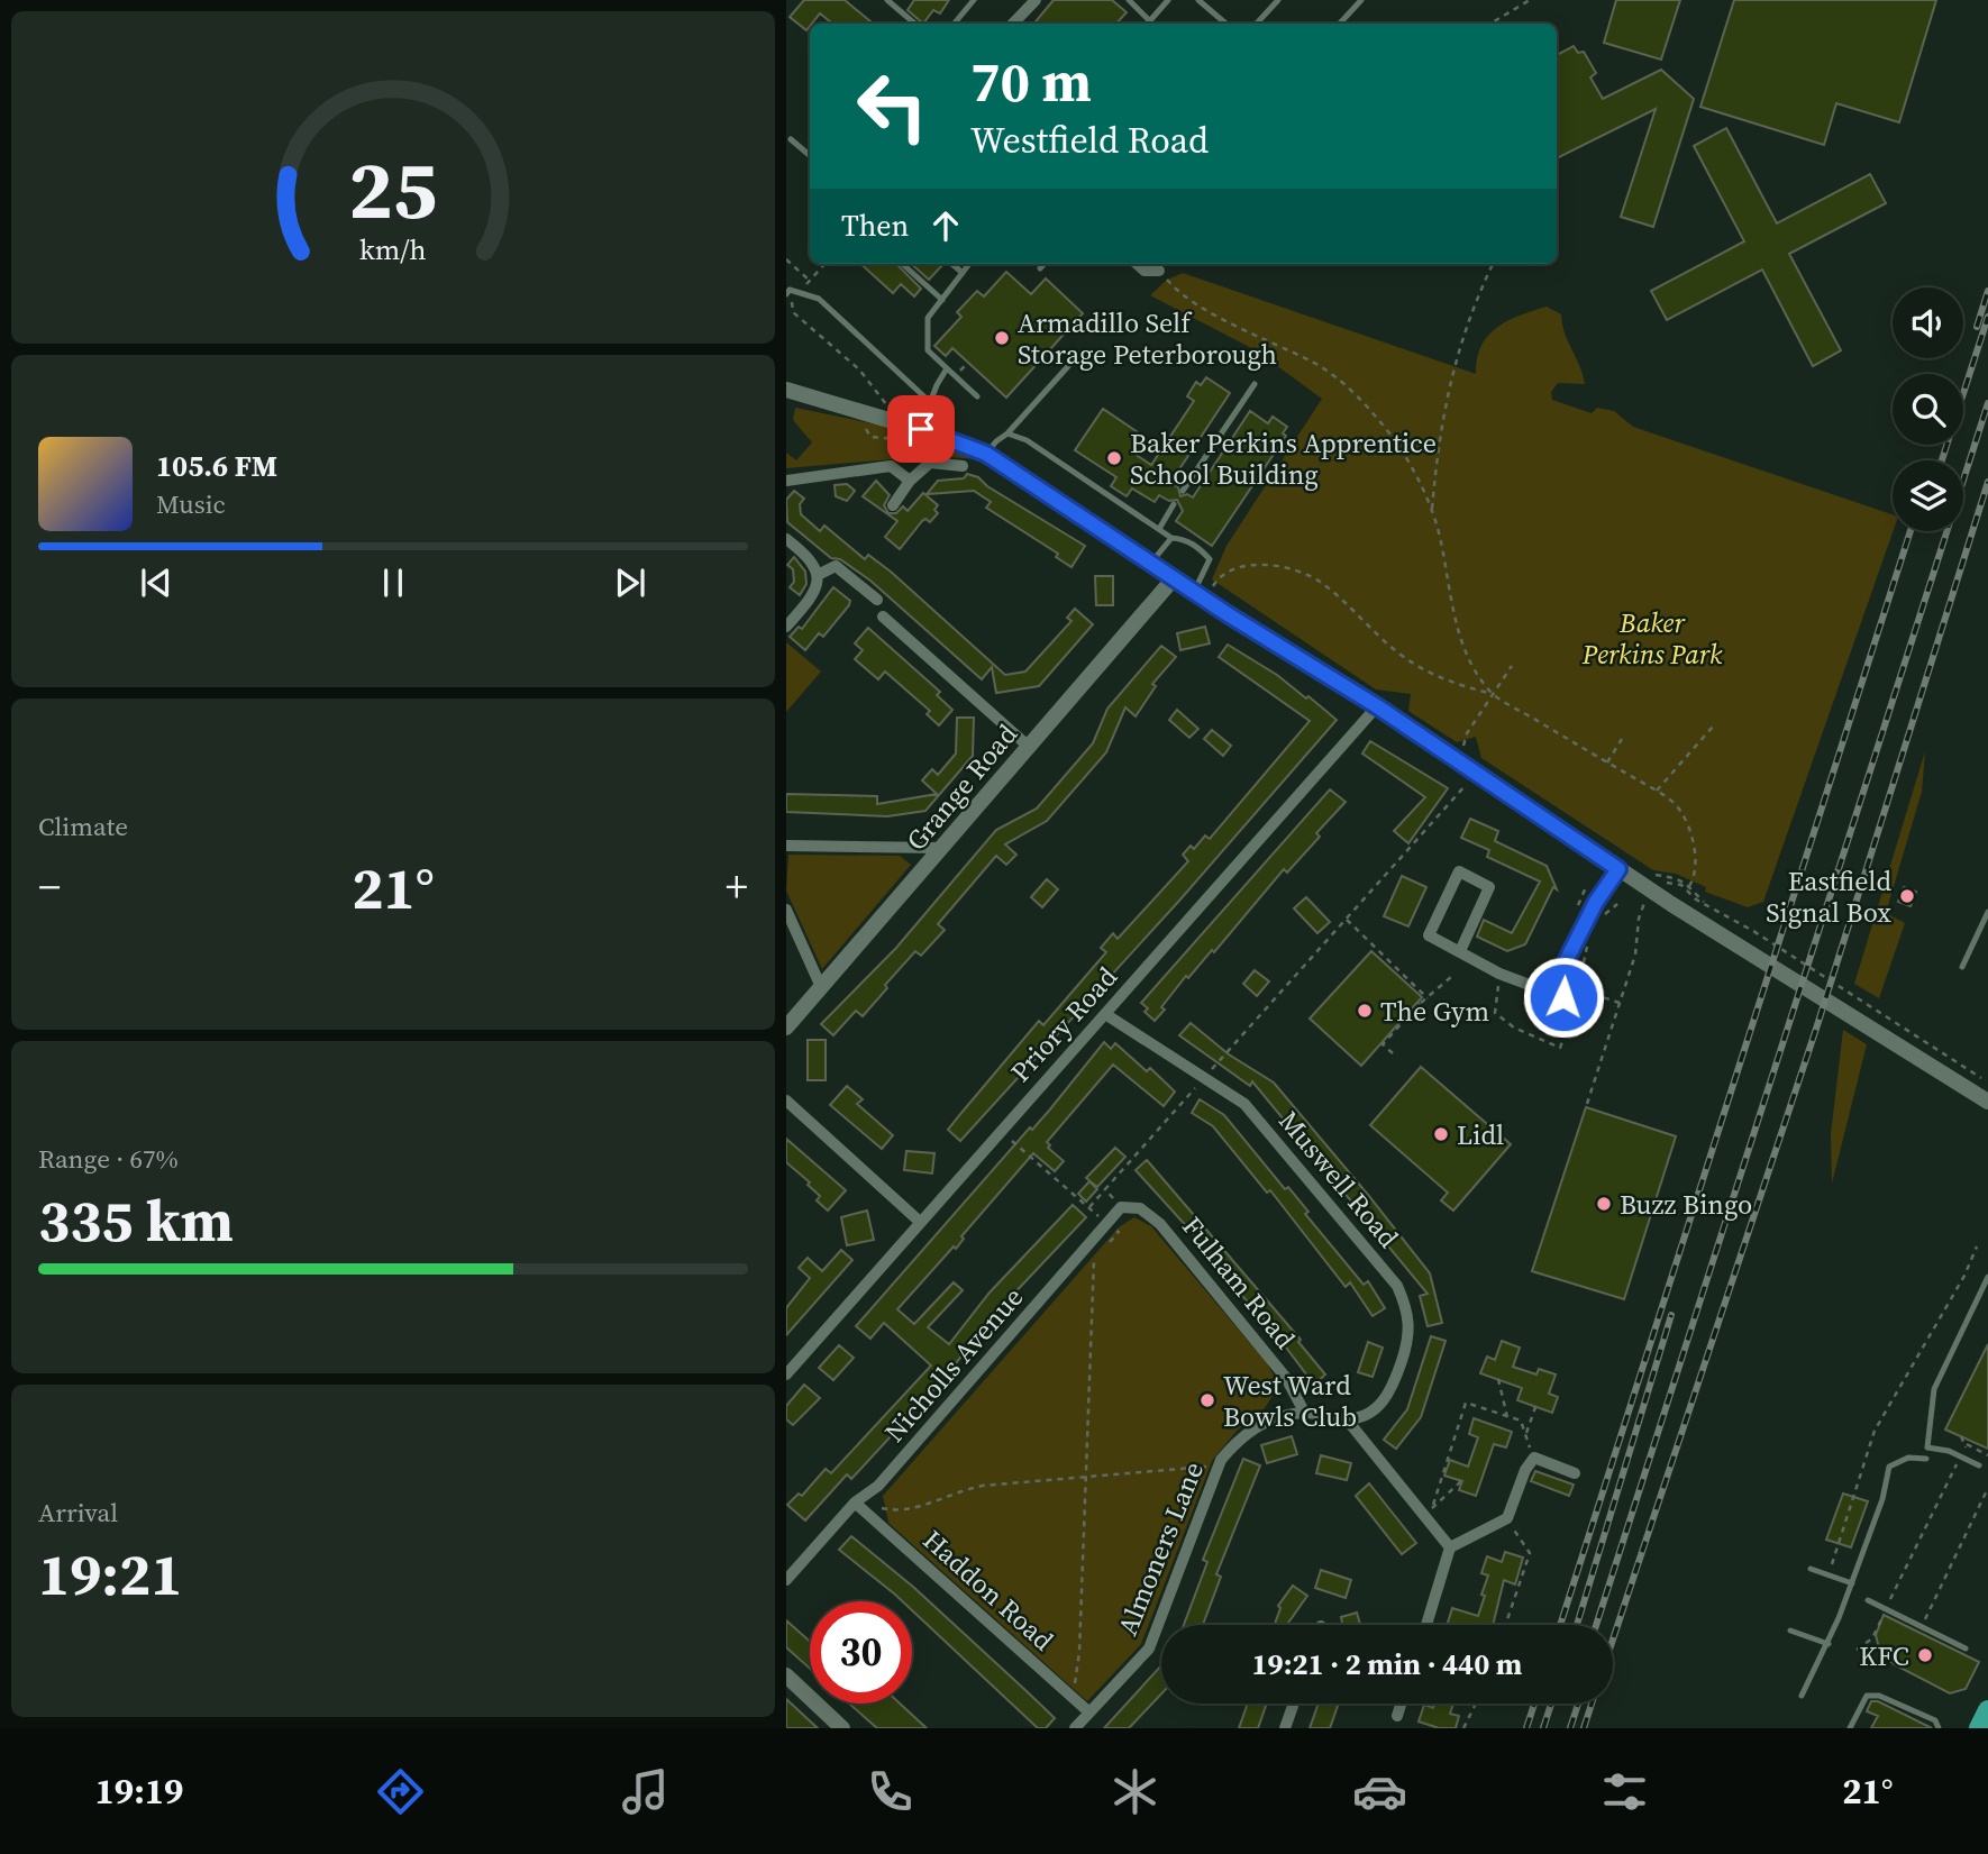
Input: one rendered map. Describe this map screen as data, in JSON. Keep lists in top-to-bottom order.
{
  "streets": {
    "street": [
      "Grange Road",
      "Priory Road",
      "Muswell Road",
      "Fulham Road",
      "Nicholls Avenue",
      "Almoners Lane",
      "Haddon Road"
    ]
  },
  "crossings": [
    ["Priory Road", "Muswell Road"],
    ["Fulham Road", "Nicholls Avenue"],
    ["Fulham Road", "Almoners Lane"],
    ["Nicholls Avenue", "Haddon Road"],
    ["Almoners Lane", "Haddon Road"]
  ],
  "parks": ["Baker Perkins Park"],
  "places": [
    "Armadillo Self Storage Peterborough",
    "Baker Perkins Apprentice School Building",
    "Eastfield Signal Box",
    "The Gym",
    "Lidl",
    "Buzz Bingo",
    "West Ward Bowls Club",
    "KFC"
  ],
  "page": {
    "turn": ["70 m", "Westfield Road"],
    "then": "Then",
    "song": ["105.6 FM", "Music"],
    "tile": [
      "Climate",
      ["Range · 67%", "335 km"],
      ["Arrival", "19:21"]
    ],
    "heat": ["−", "21°", "+"],
    "limit": "30",
    "trip": "19:21 · 2 min · 440 m",
    "tabs": ["19:19", "21°"],
    "gauge": ["25", "km/h"]
  }
}
